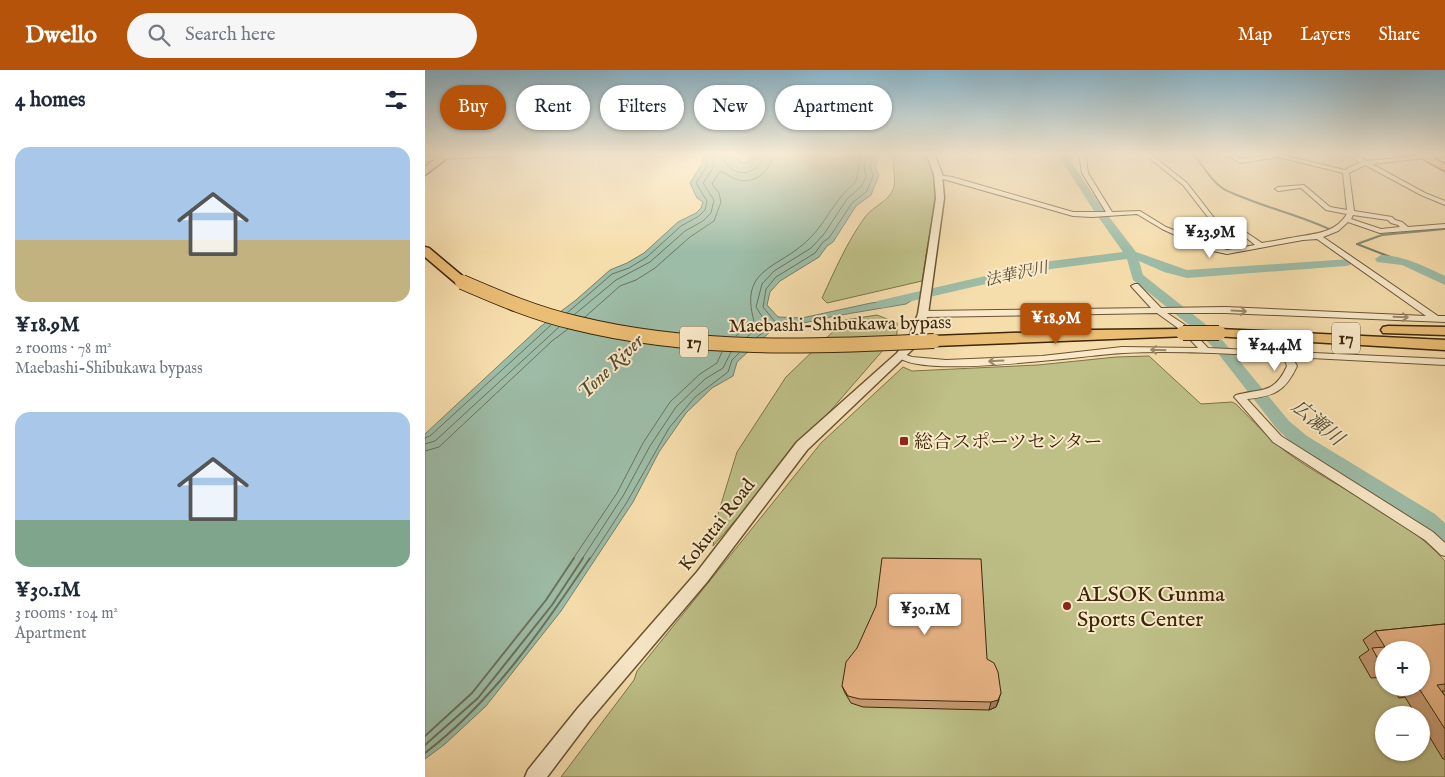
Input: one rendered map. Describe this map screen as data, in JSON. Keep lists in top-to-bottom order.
{
  "streets": {
    "highway": ["Maebashi-Shibukawa bypass", "17"],
    "street": ["Kokutai Road"]
  },
  "crossings": [
    ["Maebashi-Shibukawa bypass", "17"]
  ],
  "water": ["法華沢川", "Tone River", "広瀬川"],
  "places": {
    "transit": ["総合スポーツセンター"],
    "other": ["ALSOK Gunma Sports Center"]
  },
  "page": {
    "header": "Dwello",
    "search": "Search here",
    "nav": ["Map", "Layers", "Share"],
    "heading": "4 homes",
    "chip": [
      "Buy",
      "Rent",
      "Filters",
      "New",
      "Apartment"
    ],
    "list": [
      {
        "name": "¥18.9M",
        "note": "2 rooms · 78 m² · Maebashi-Shibukawa bypass"
      },
      {
        "name": "¥30.1M",
        "note": "3 rooms · 104 m² · Apartment"
      }
    ],
    "price": [
      "¥23.9M",
      "¥18.9M",
      "¥24.4M",
      "¥30.1M"
    ],
    "map_buttons": ["+", "−"]
  }
}
